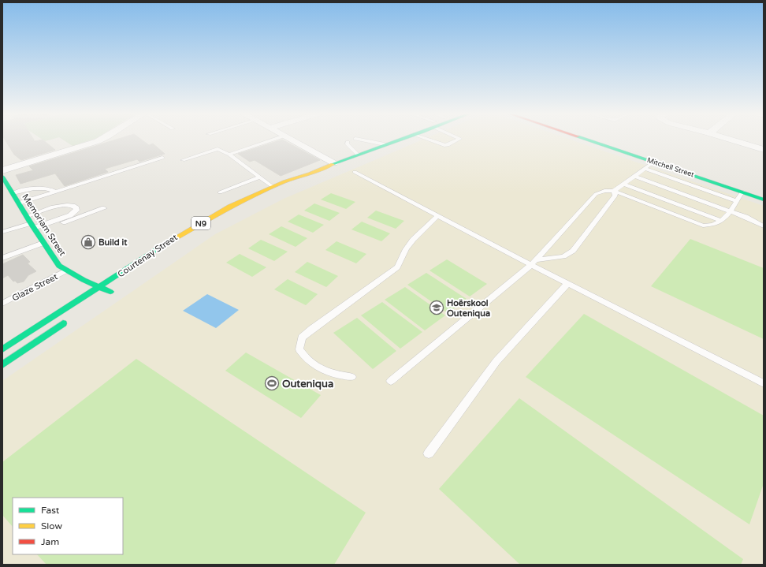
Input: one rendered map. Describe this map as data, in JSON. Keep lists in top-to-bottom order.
{
  "streets": {
    "main road": [
      "Mitchell Street",
      "N9",
      "Memoriam Street",
      "Courtenay Street"
    ],
    "lane": ["Glaze Street"]
  },
  "crossings": [
    ["Memoriam Street", "Courtenay Street"],
    ["Memoriam Street", "Glaze Street"]
  ],
  "places": {
    "shop": ["Build it"],
    "school or university": ["Hoërskool Outeniqua"],
    "sports": ["Outeniqua"]
  },
  "legend": ["Fast", "Slow", "Jam"]
}
